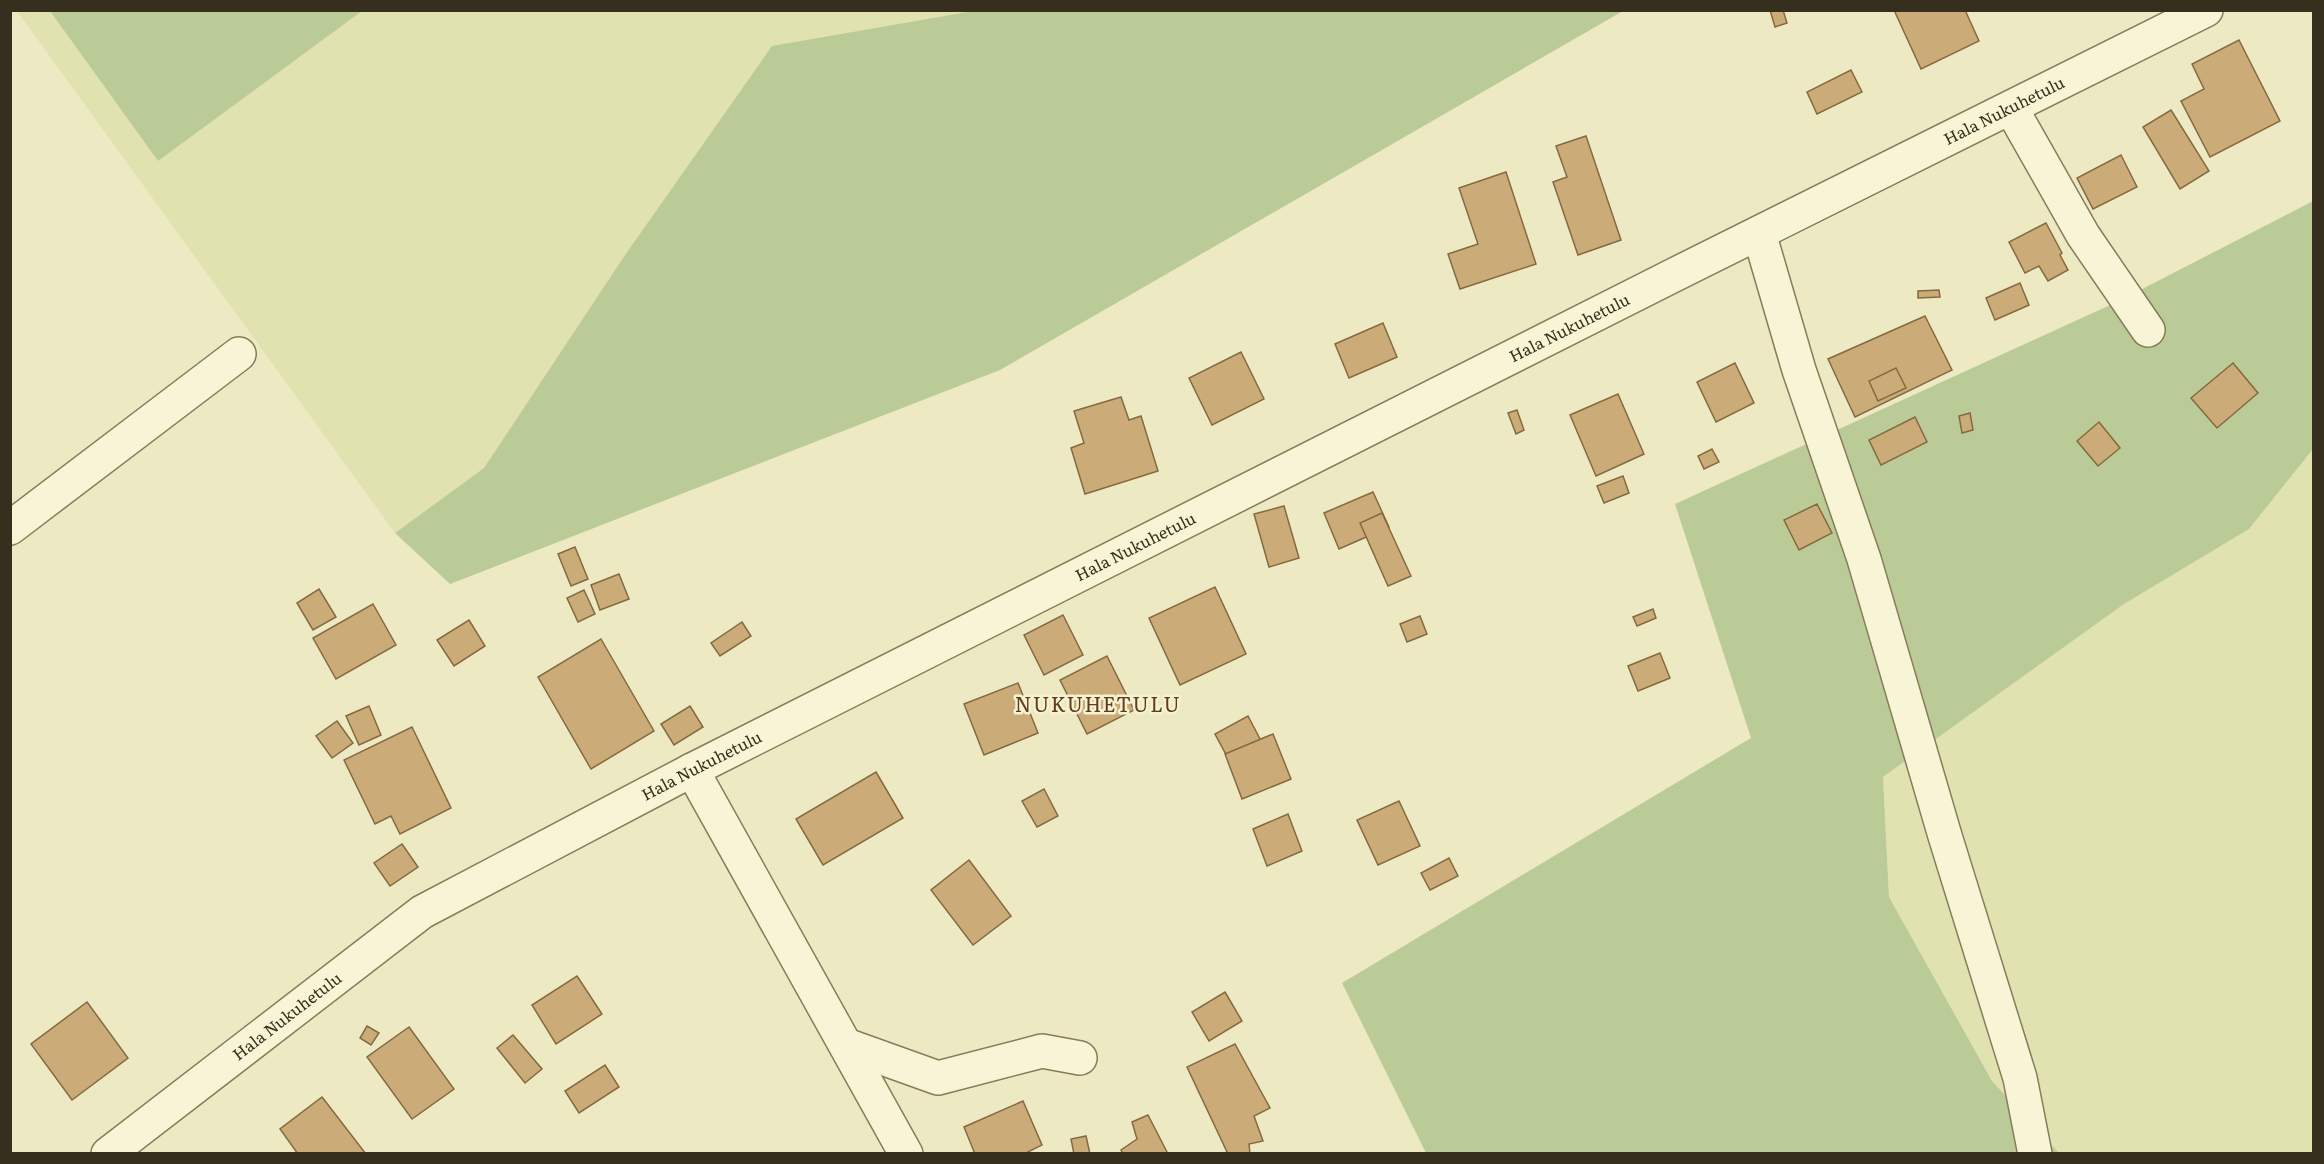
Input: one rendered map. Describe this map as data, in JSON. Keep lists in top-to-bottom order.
{
  "streets": {
    "street": ["Hala Nukuhetulu"]
  },
  "districts": ["NUKUHETULU"]
}
